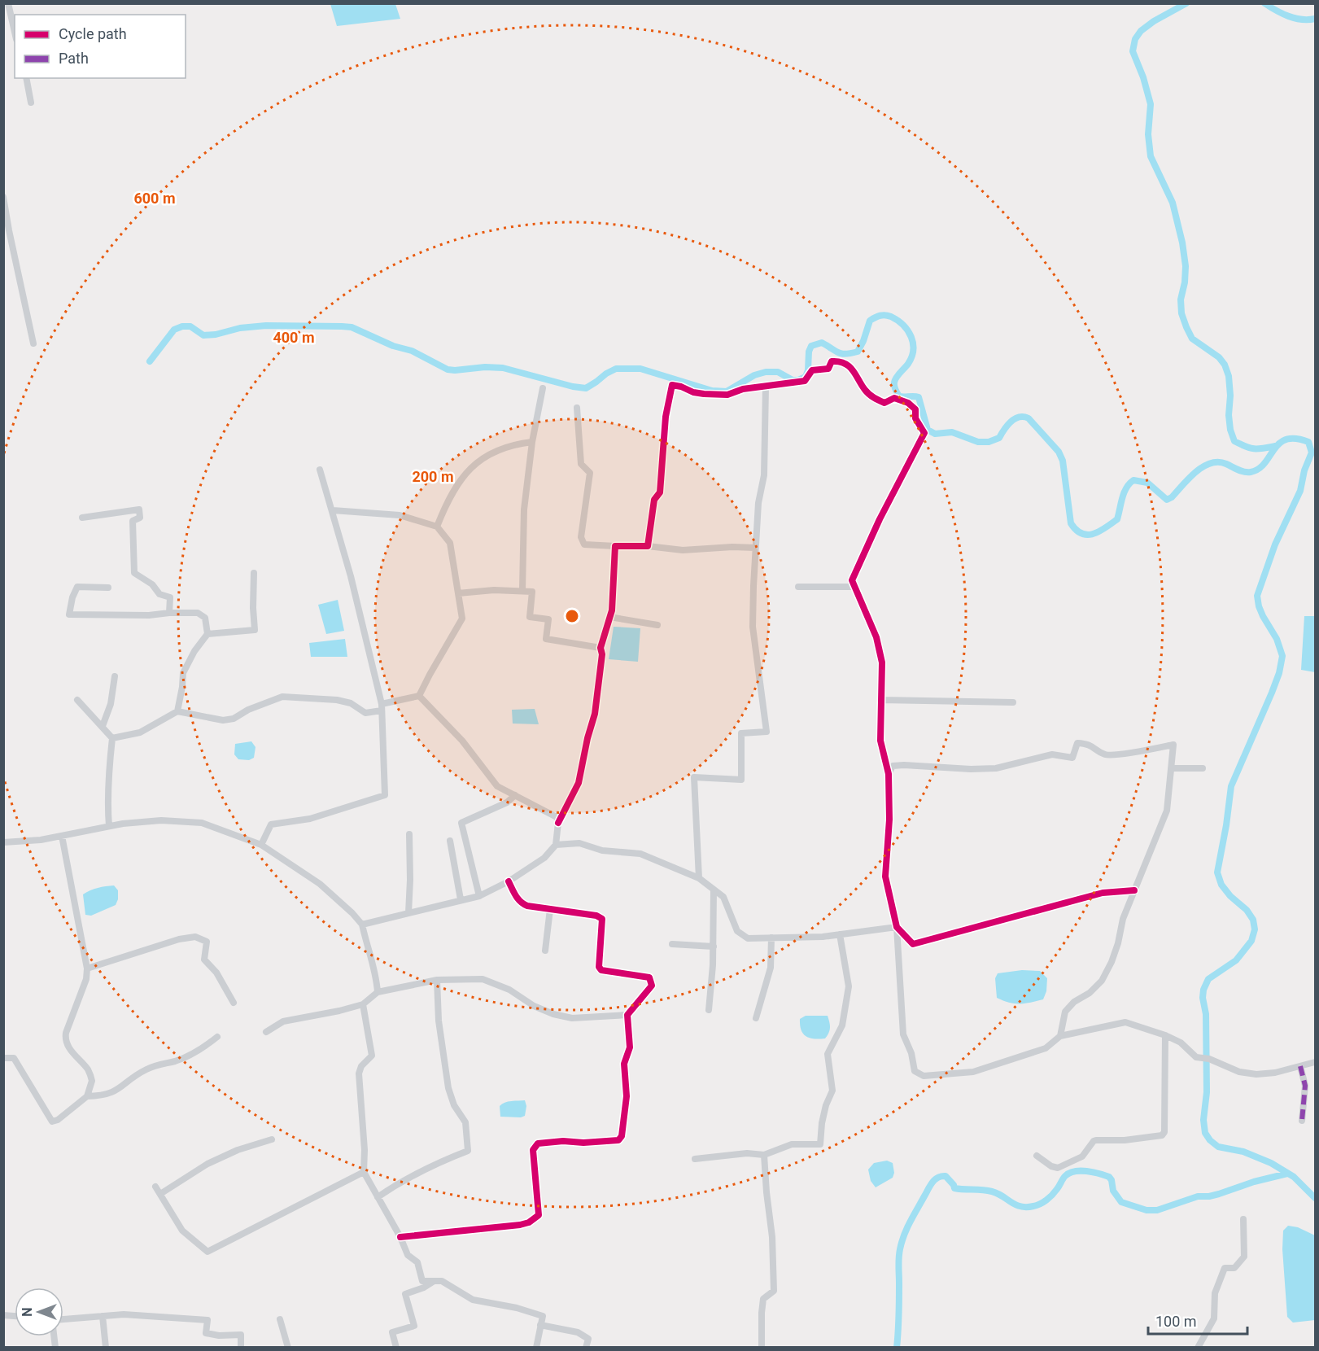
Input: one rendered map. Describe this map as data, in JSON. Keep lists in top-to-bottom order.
{
  "legend": ["Cycle path", "Path"],
  "scale_bar": "100 m",
  "north": "left",
  "rings": ["600 m", "400 m", "200 m"]
}
